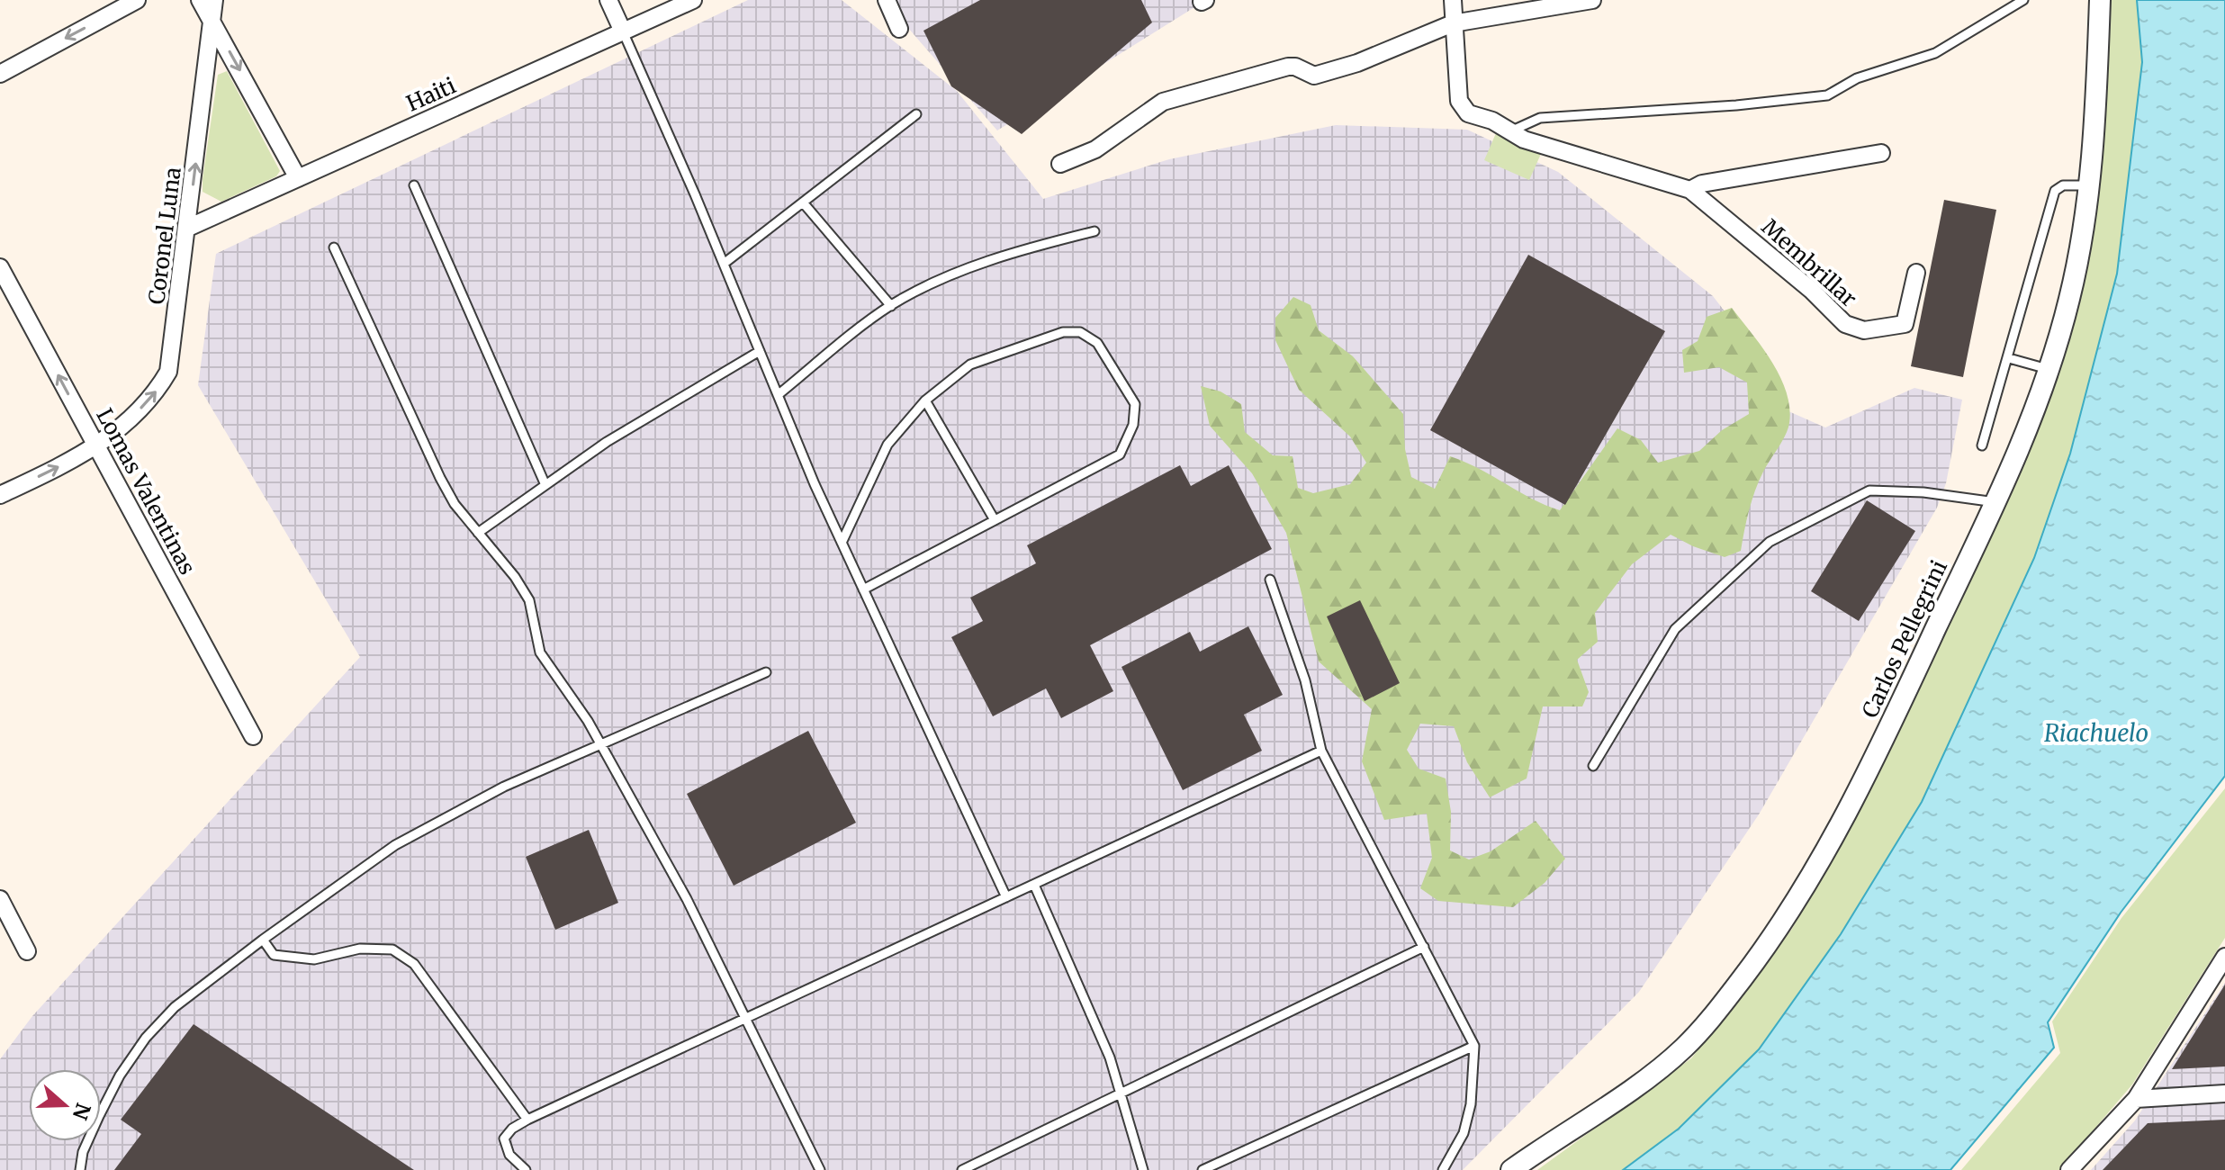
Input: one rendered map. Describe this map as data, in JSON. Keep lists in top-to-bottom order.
{
  "streets": {
    "street": [
      "Haiti",
      "Coronel Luna",
      "Membrillar",
      "Lomas Valentinas",
      "Carlos Pellegrini"
    ]
  },
  "crossings": [
    ["Haiti", "Coronel Luna"],
    ["Coronel Luna", "Lomas Valentinas"]
  ],
  "one_way": ["Coronel Luna", "Lomas Valentinas"],
  "water": ["Riachuelo"],
  "north": "right"
}
